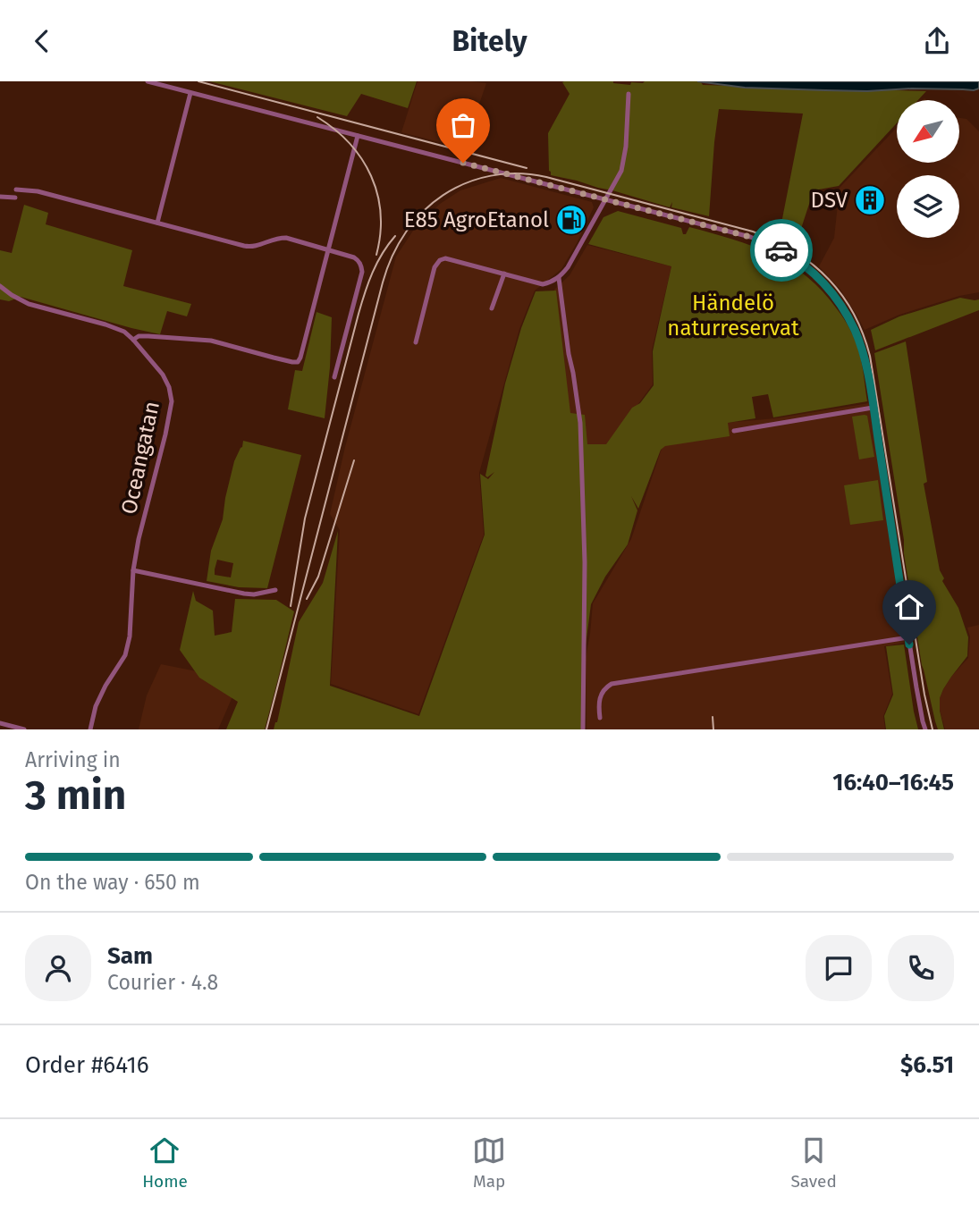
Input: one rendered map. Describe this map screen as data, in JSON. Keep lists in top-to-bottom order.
{
  "streets": {
    "street": ["Oceangatan"]
  },
  "parks": ["Händelö naturreservat"],
  "places": {
    "building": ["DSV"],
    "fuel station": ["E85 AgroEtanol"]
  },
  "north": "bottom left",
  "page": {
    "header": "Bitely",
    "heading": ["3 min", "Arriving in", "16:40–16:45"],
    "panel": [
      "Sam",
      "Courier · 4.8",
      "Order #6416",
      "$6.51"
    ],
    "bar": "On the way · 650 m",
    "tabs": ["Home", "Map", "Saved"]
  }
}
